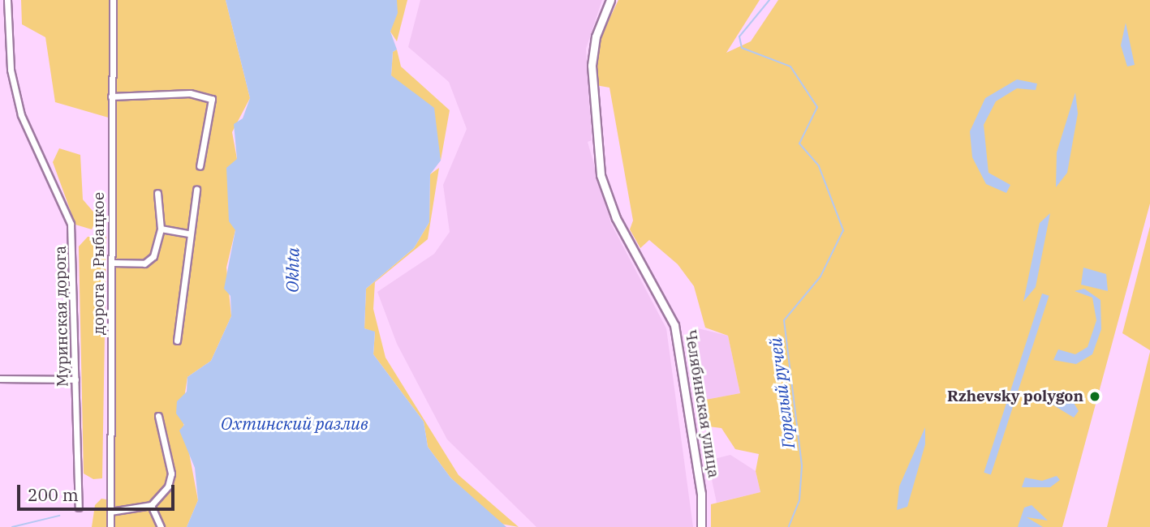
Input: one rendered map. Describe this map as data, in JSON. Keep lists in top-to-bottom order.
{
  "streets": {
    "street": ["дорога в Рыбацкое", "Муринская дорога", "Челябинская улица"]
  },
  "water": ["Okhta", "Горелый ручей", "Охтинский разлив"],
  "places": ["Rzhevsky polygon"],
  "scale_bar": "200 m"
}
